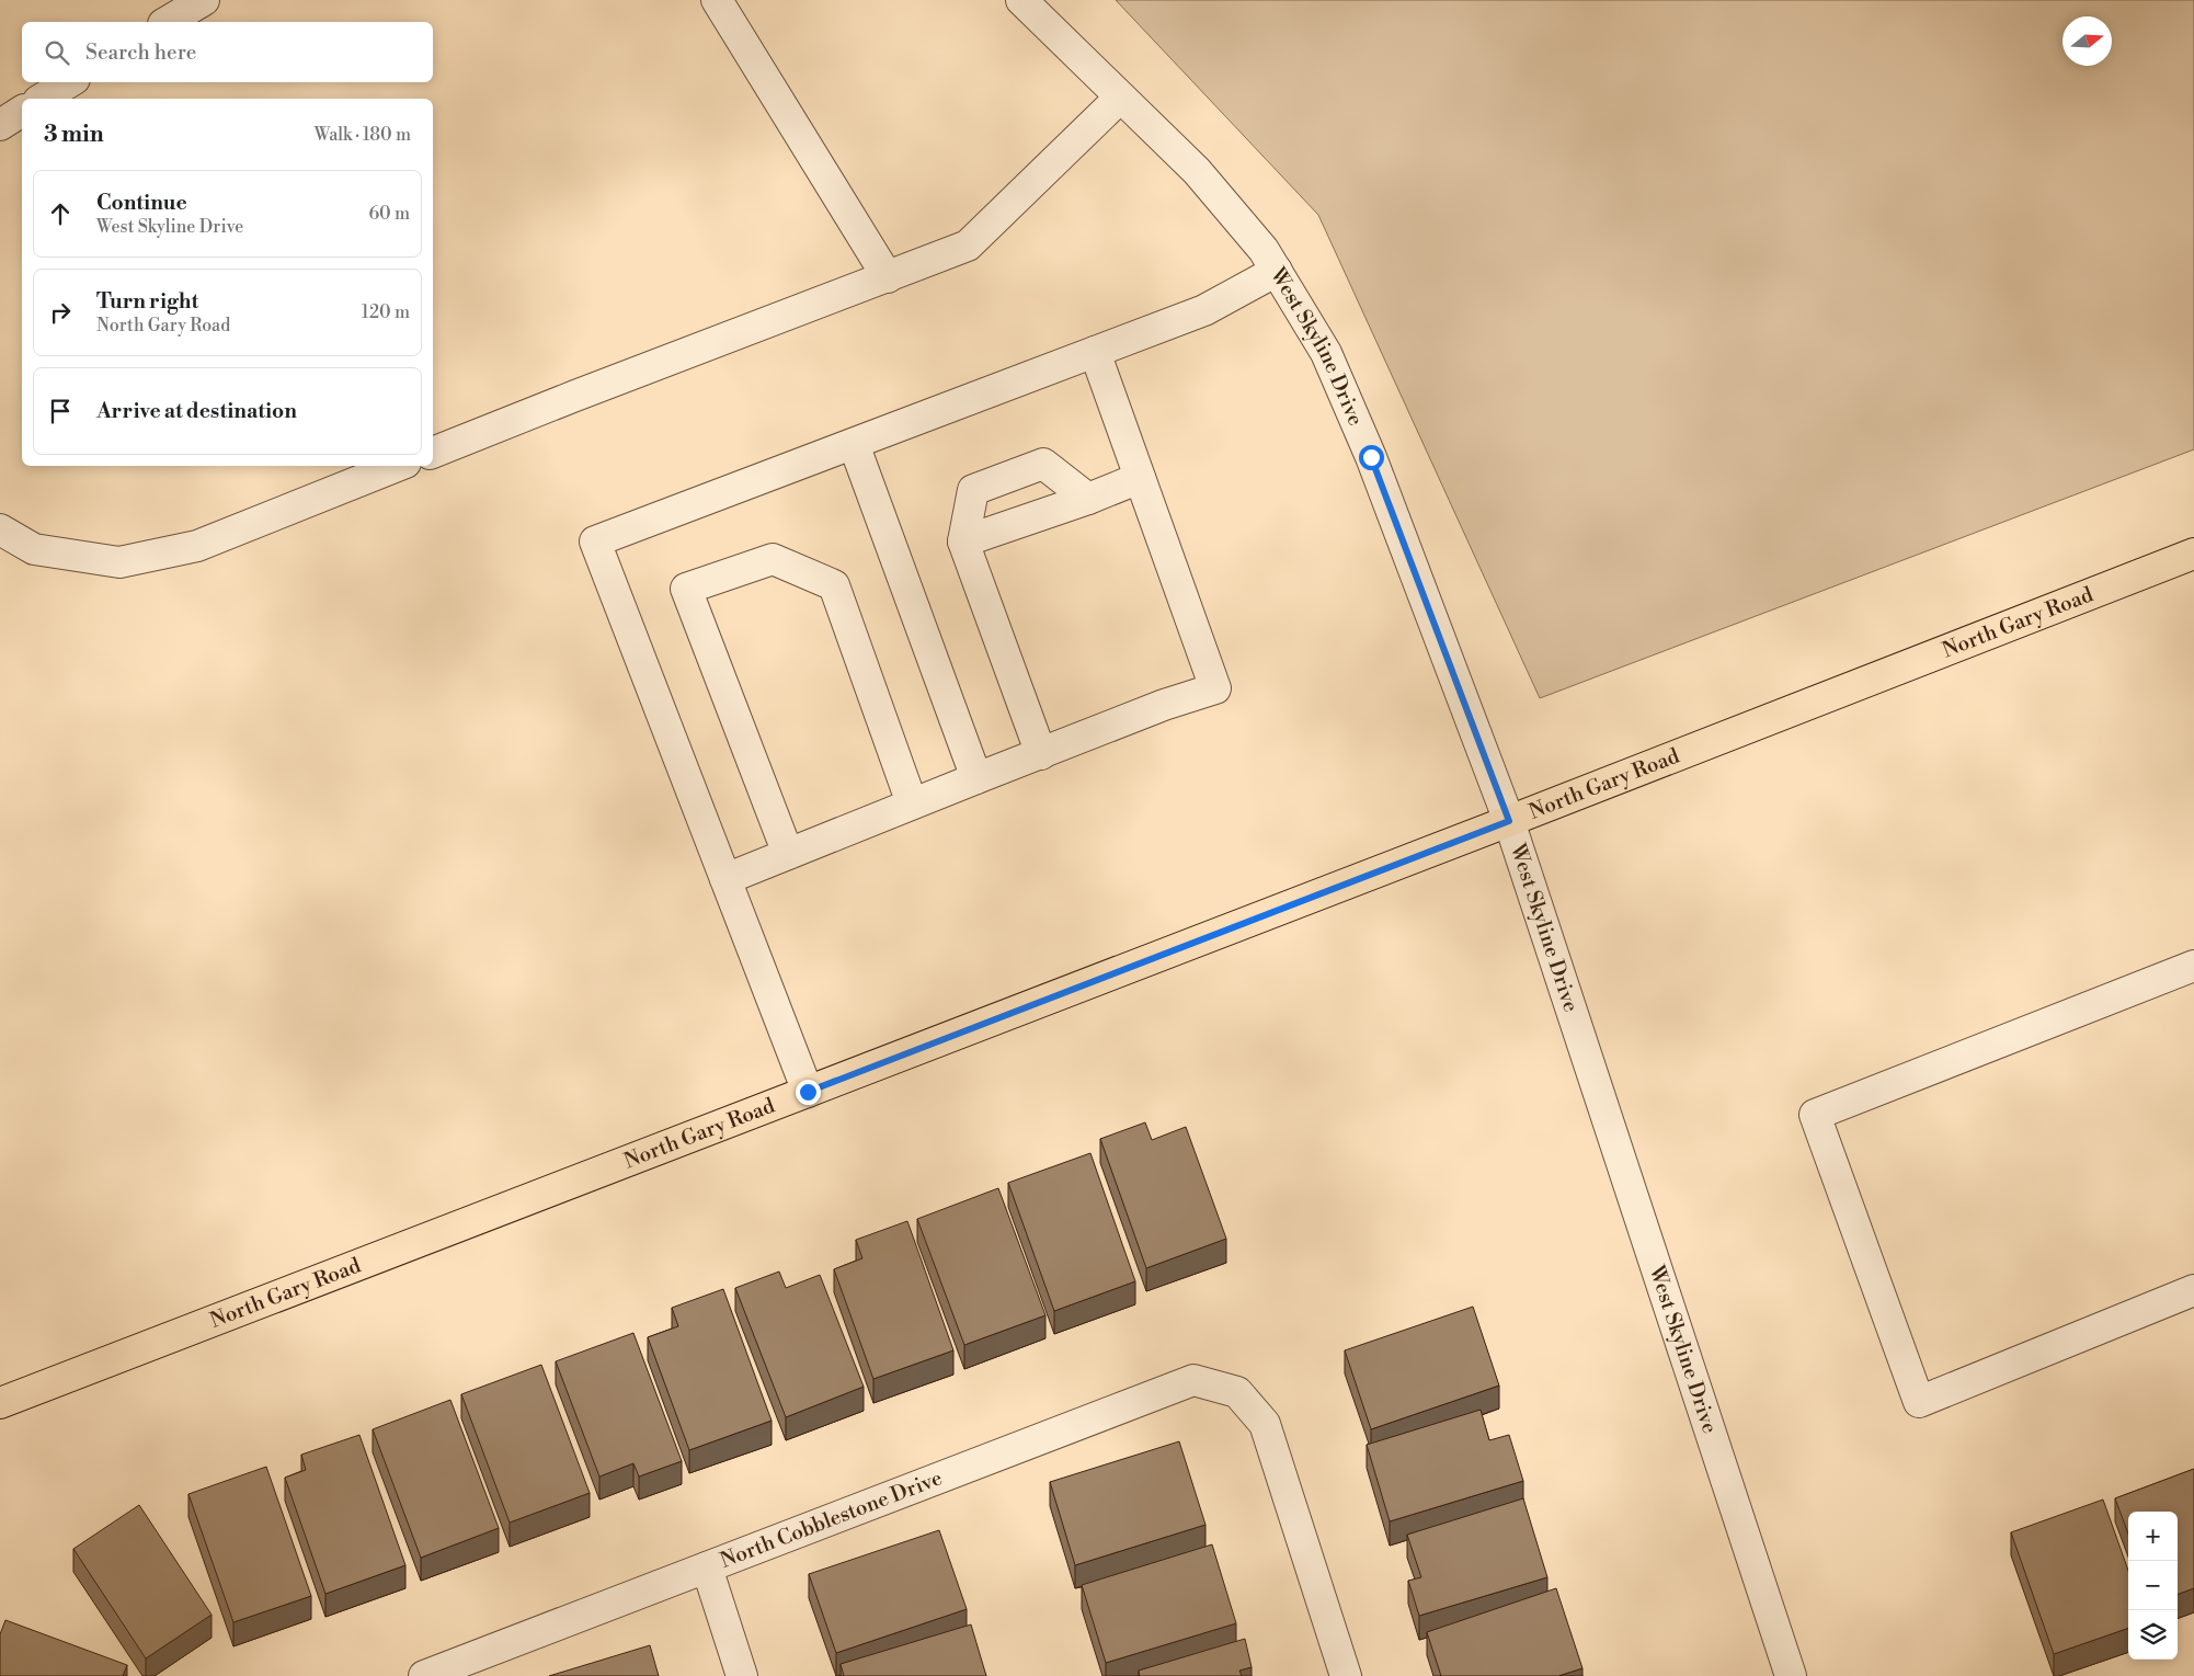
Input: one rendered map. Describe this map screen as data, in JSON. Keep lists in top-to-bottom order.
{
  "streets": {
    "main road": ["North Gary Road"],
    "street": ["West Skyline Drive", "North Cobblestone Drive"]
  },
  "crossings": [
    ["West Skyline Drive", "North Gary Road"]
  ],
  "north": "right",
  "page": {
    "search": "Search here",
    "heading": ["3 min", "Walk · 180 m"],
    "list": [
      ["Continue", "West Skyline Drive", "60 m"],
      ["Turn right", "North Gary Road", "120 m"],
      "Arrive at destination"
    ],
    "map_buttons": ["+", "−"]
  }
}
